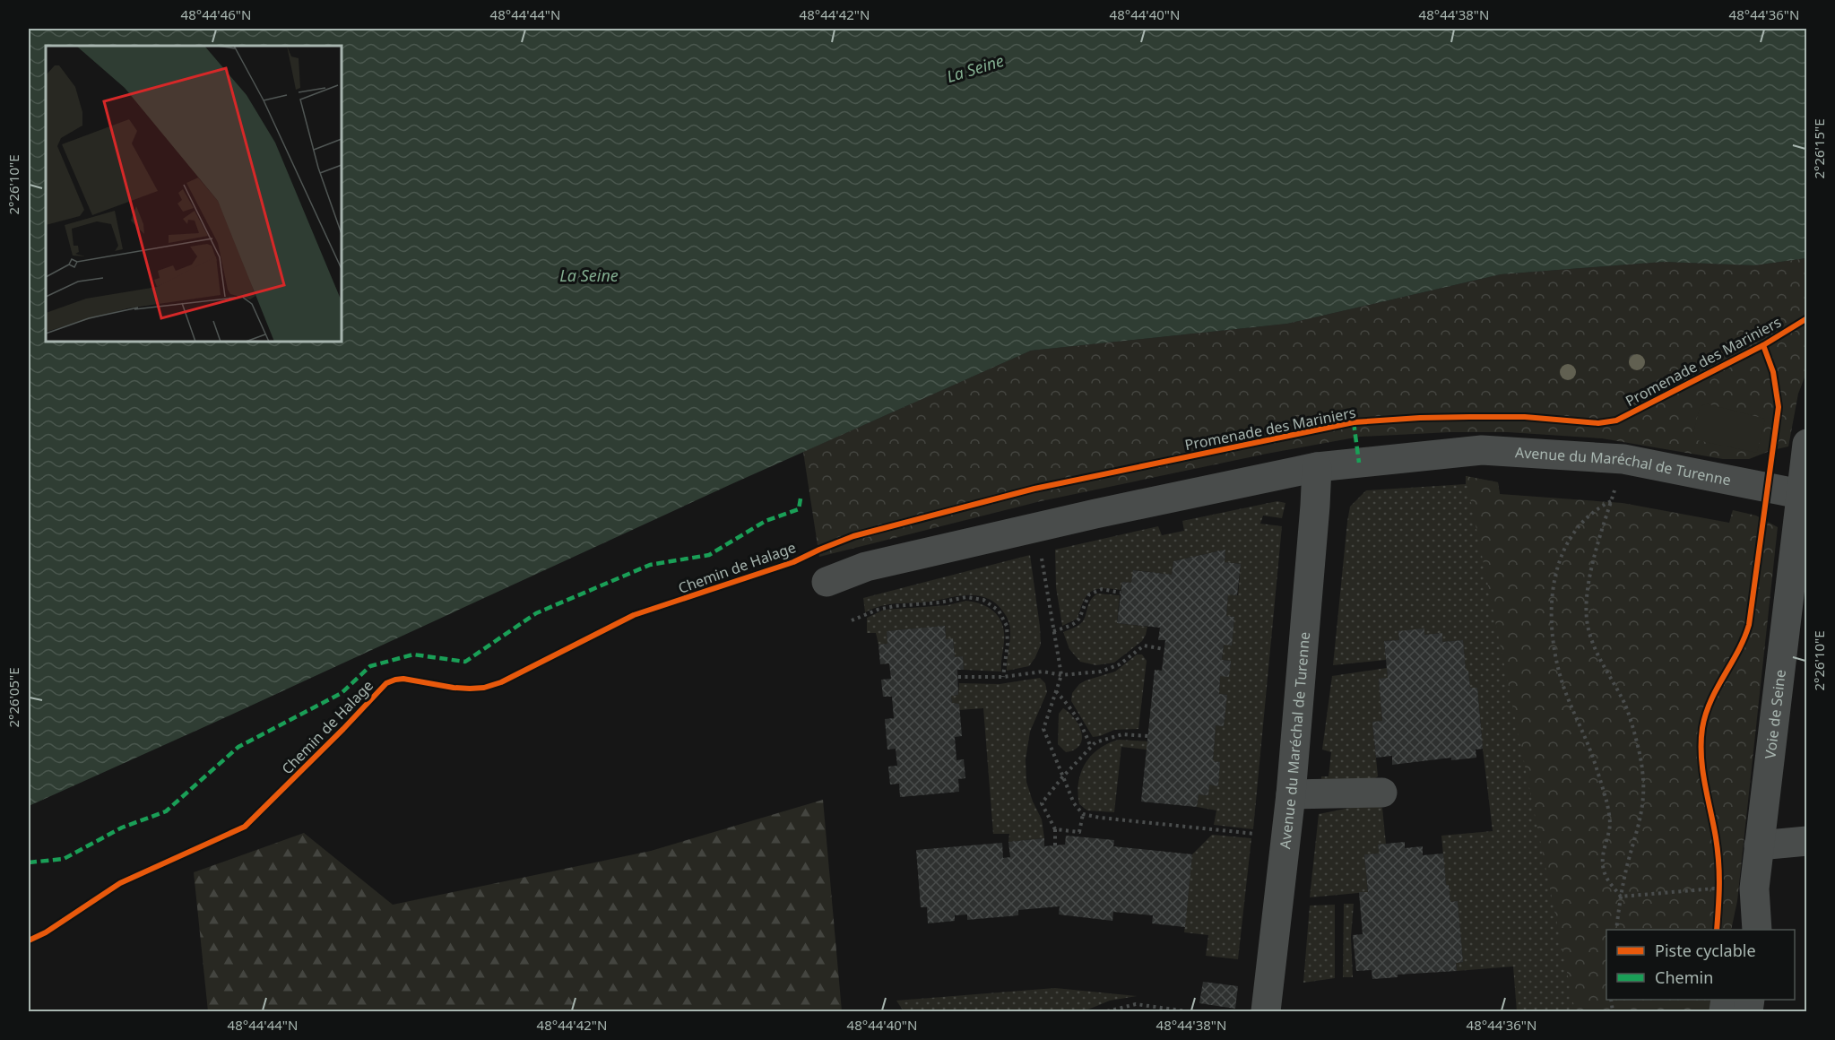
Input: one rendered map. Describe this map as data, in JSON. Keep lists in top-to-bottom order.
{
  "streets": {
    "street": ["Avenue du Maréchal de Turenne", "Voie de Seine"],
    "path": ["Chemin de Halage"],
    "cycle path": ["Promenade des Mariniers"]
  },
  "crossings": [
    ["Avenue du Maréchal de Turenne", "Voie de Seine"]
  ],
  "water": ["La Seine"],
  "legend": ["Piste cyclable", "Chemin"],
  "coordinates": [
    "48°44'46\"N",
    "48°44'44\"N",
    "48°44'42\"N",
    "48°44'40\"N",
    "48°44'38\"N",
    "48°44'36\"N",
    "2°26'15\"E",
    "2°26'10\"E",
    "2°26'05\"E"
  ]
}
